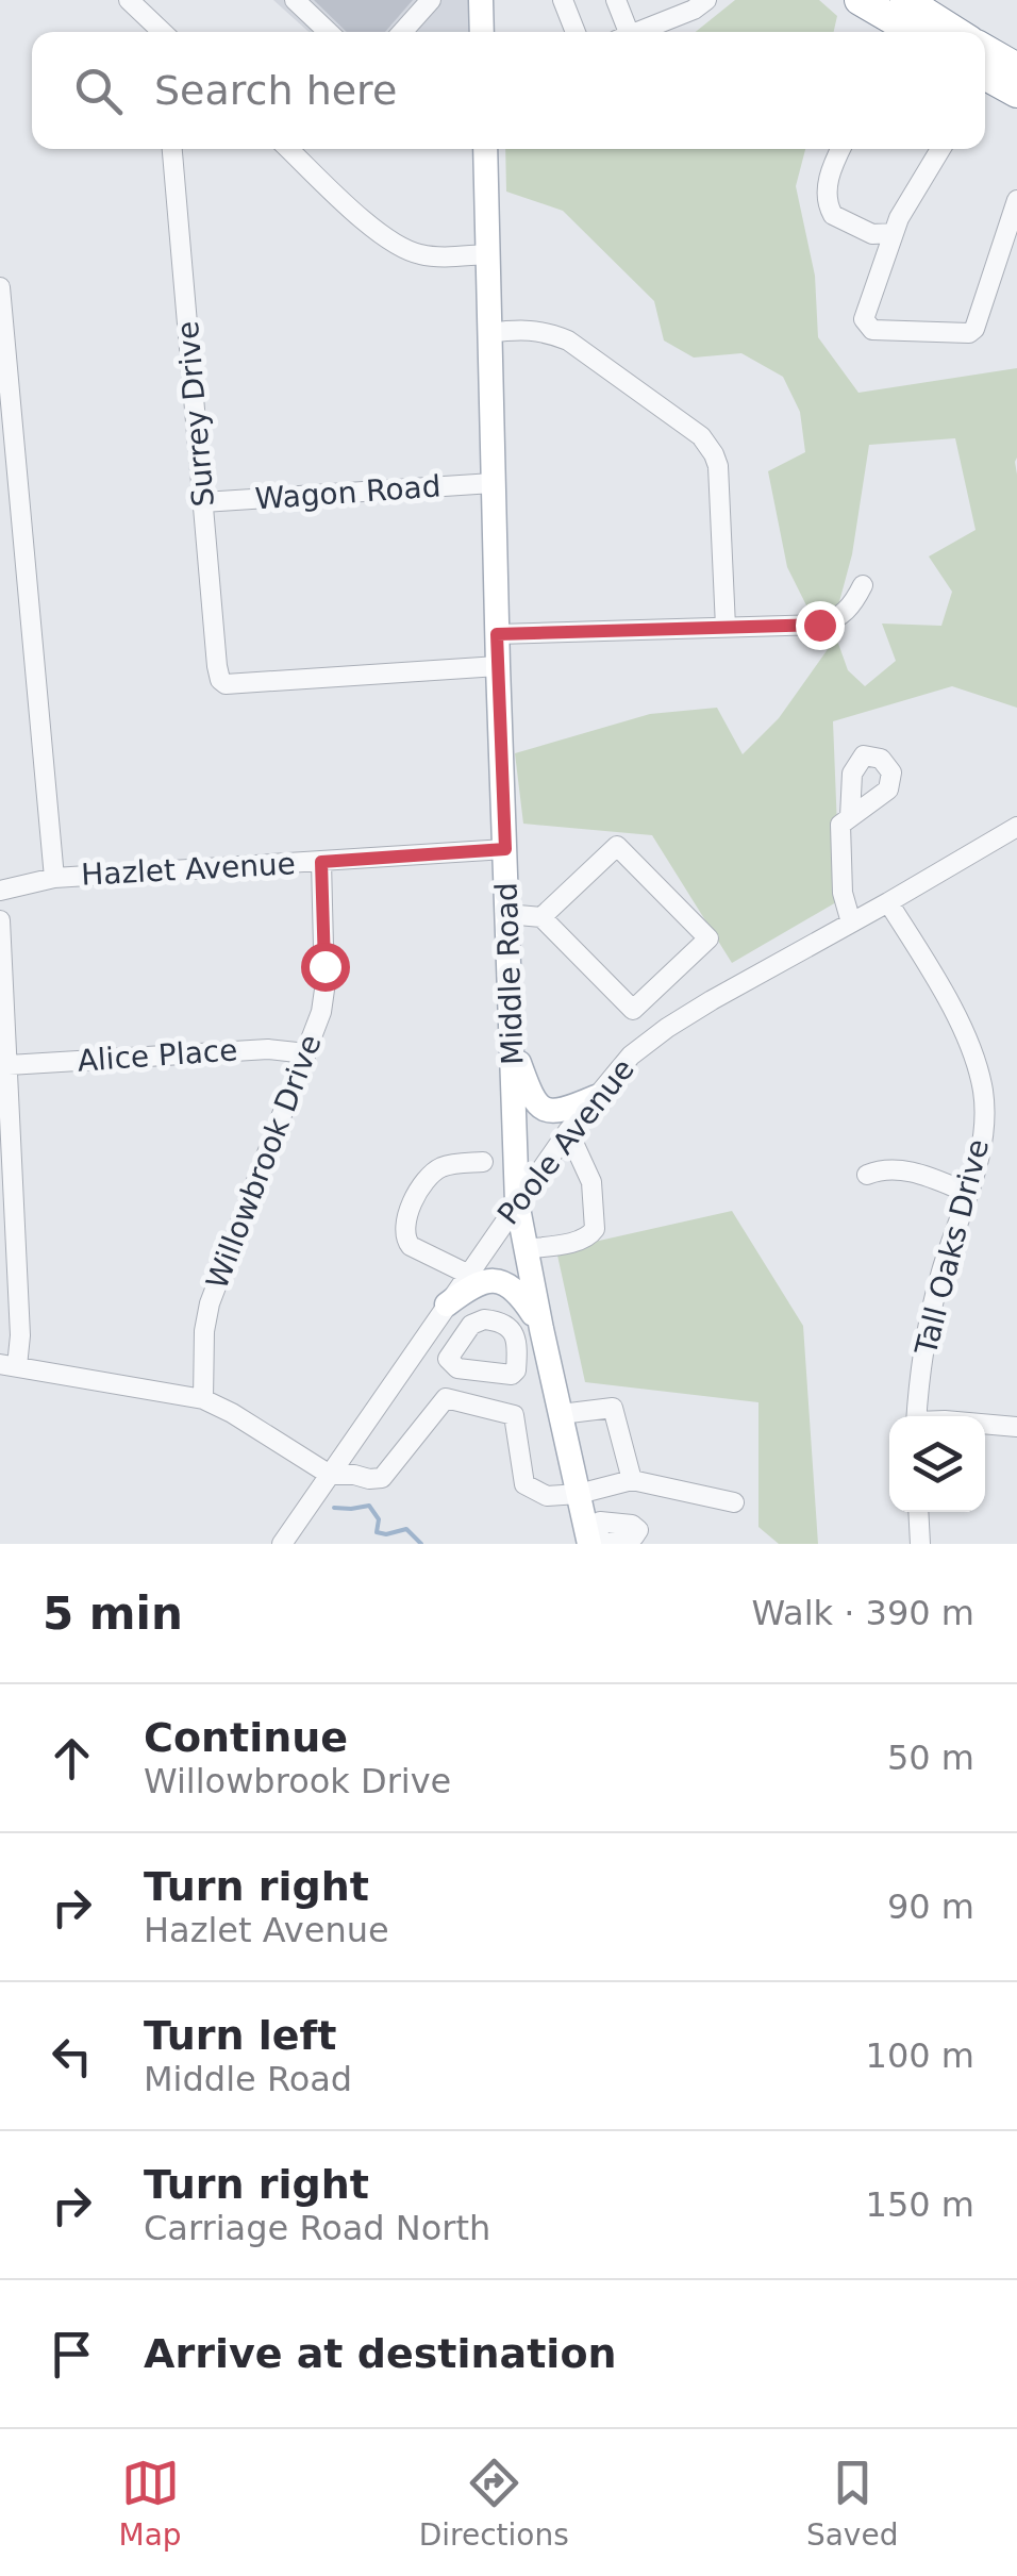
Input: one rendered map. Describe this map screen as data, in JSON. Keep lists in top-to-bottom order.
{
  "streets": {
    "main road": ["Middle Road"],
    "street": [
      "Surrey Drive",
      "Wagon Road",
      "Hazlet Avenue",
      "Alice Place",
      "Poole Avenue",
      "Willowbrook Drive",
      "Tall Oaks Drive"
    ]
  },
  "crossings": [
    ["Surrey Drive", "Wagon Road"],
    ["Surrey Drive", "Middle Road"],
    ["Wagon Road", "Middle Road"],
    ["Hazlet Avenue", "Middle Road"],
    ["Hazlet Avenue", "Willowbrook Drive"],
    ["Middle Road", "Poole Avenue"],
    ["Alice Place", "Willowbrook Drive"],
    ["Poole Avenue", "Tall Oaks Drive"]
  ],
  "page": {
    "search": "Search here",
    "heading": ["5 min", "Walk · 390 m"],
    "list": [
      ["Continue", "Willowbrook Drive", "50 m"],
      ["Turn right", "Hazlet Avenue", "90 m"],
      ["Turn left", "Middle Road", "100 m"],
      ["Turn right", "Carriage Road North", "150 m"],
      "Arrive at destination"
    ],
    "nav": ["Map", "Directions", "Saved"]
  }
}
